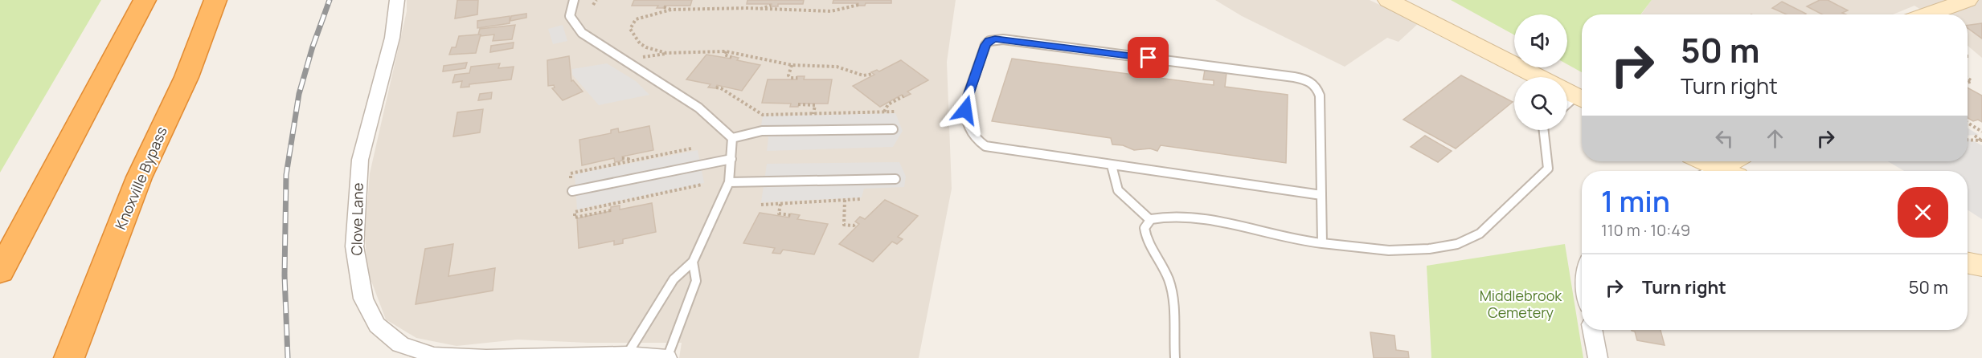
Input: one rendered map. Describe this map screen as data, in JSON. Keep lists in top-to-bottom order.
{
  "streets": {
    "highway": ["Knoxville Bypass"],
    "street": ["Clove Lane"]
  },
  "parks": ["Middlebrook Cemetery"],
  "page": {
    "turn": ["50 m", "Turn right"],
    "heading": ["1 min", "110 m · 10:49"],
    "list": [
      {
        "name": "Turn right",
        "value": "50 m"
      }
    ]
  }
}
